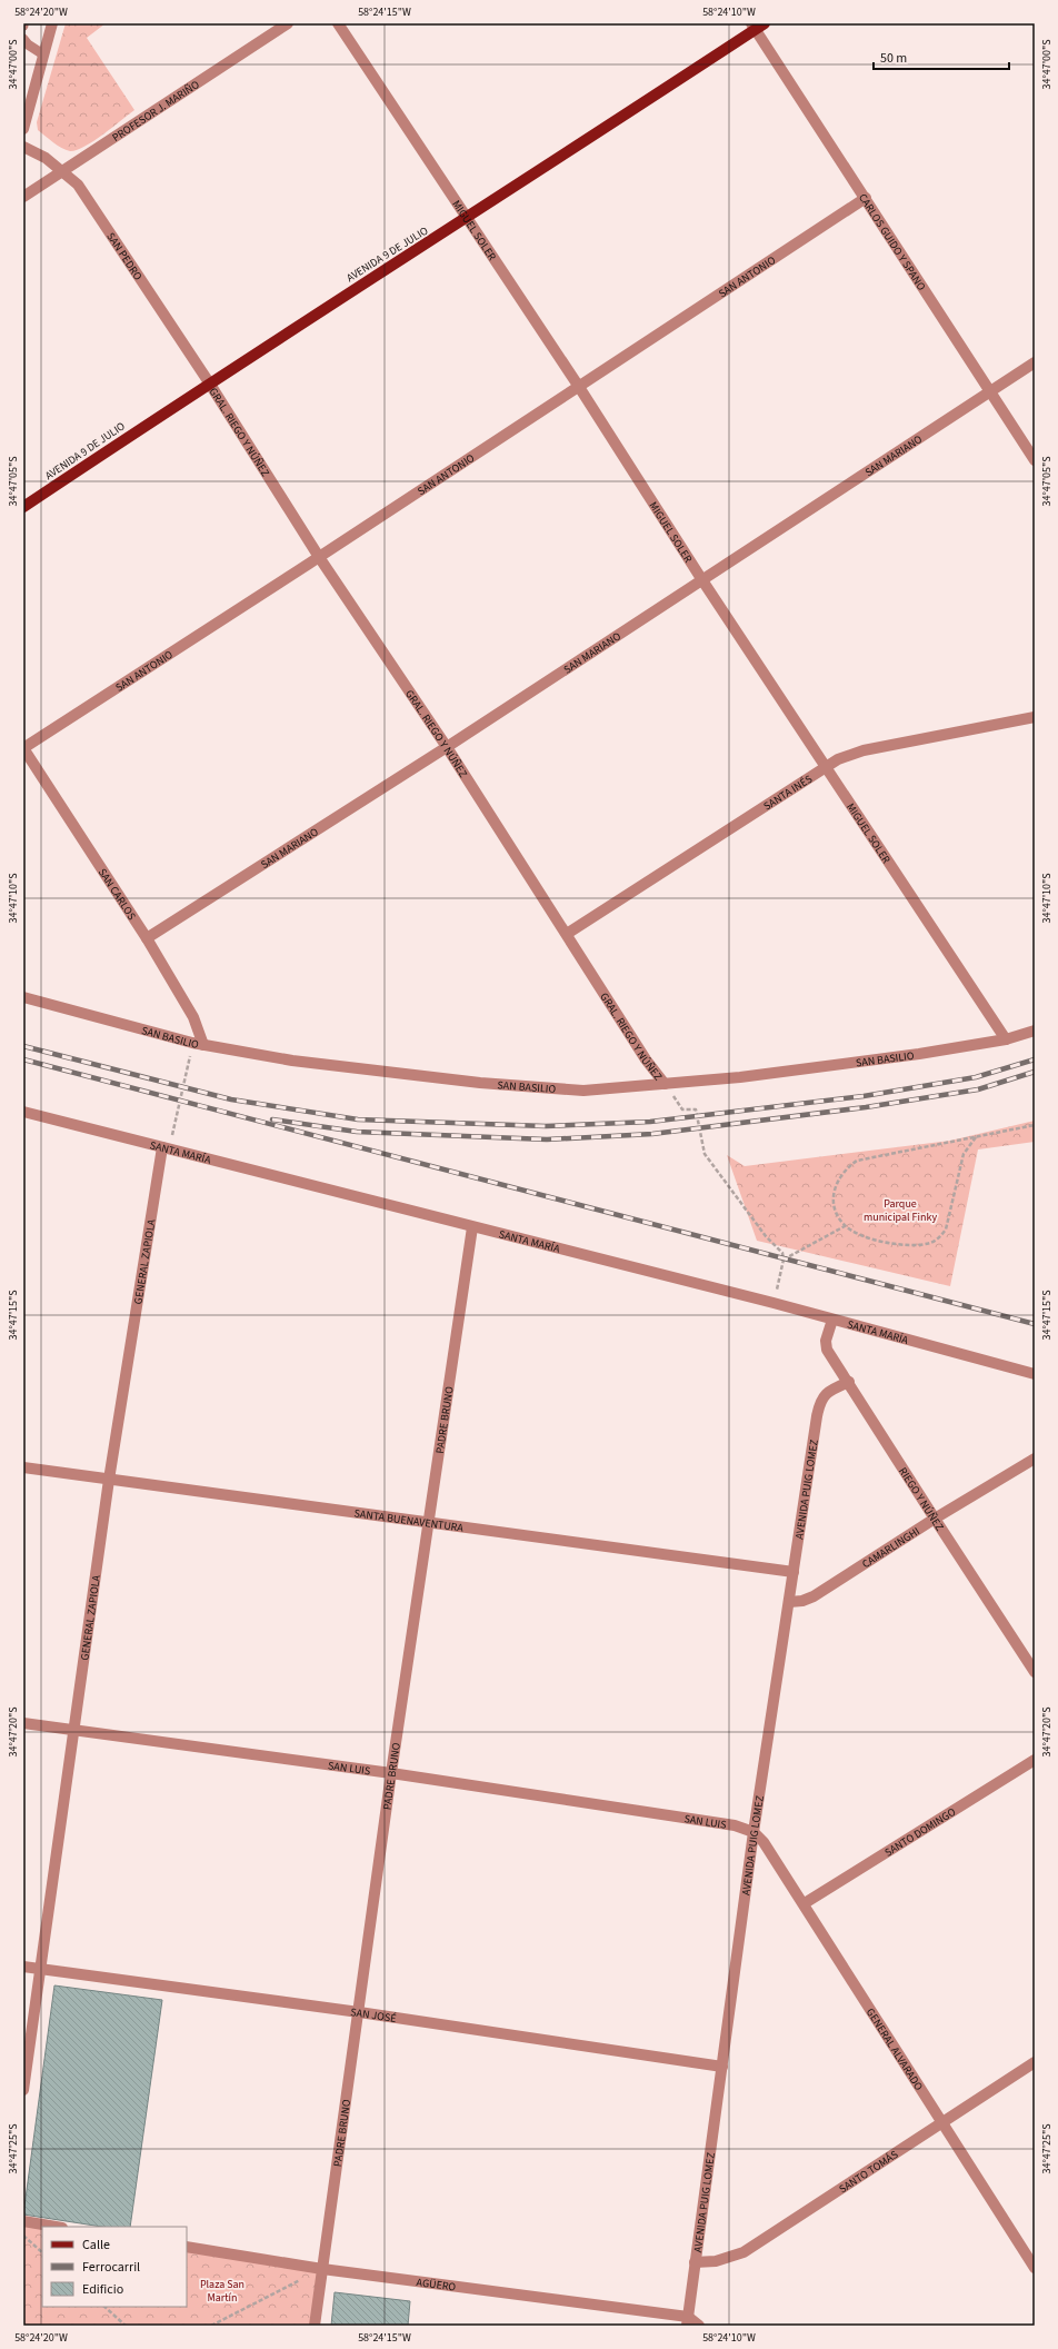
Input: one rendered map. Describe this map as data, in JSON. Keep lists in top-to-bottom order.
{
  "streets": {
    "main road": ["AVENIDA 9 DE JULIO"],
    "street": [
      "PROFESOR J. MARIÑO",
      "MIGUEL SOLER",
      "CARLOS GUIDO Y SPANO",
      "SAN PEDRO",
      "SAN ANTONIO",
      "GRAL. RIEGO Y NÚÑEZ",
      "SAN MARIANO",
      "SANTA INÉS",
      "SAN CARLOS",
      "SAN BASILIO",
      "SANTA MARÍA",
      "GENERAL ZAPIOLA",
      "PADRE BRUNO",
      "AVENIDA PUIG LOMEZ",
      "RIEGO Y NÚÑEZ",
      "SANTA BUENAVENTURA",
      "CAMARLINGHI",
      "SAN LUIS",
      "SANTO DOMINGO",
      "SAN JOSÉ",
      "GENERAL ALVARADO",
      "SANTO TOMÁS",
      "AGÜERO"
    ]
  },
  "crossings": [
    ["PROFESOR J. MARIÑO", "SAN PEDRO"],
    ["MIGUEL SOLER", "AVENIDA 9 DE JULIO"],
    ["MIGUEL SOLER", "SAN ANTONIO"],
    ["MIGUEL SOLER", "SAN MARIANO"],
    ["MIGUEL SOLER", "SANTA INÉS"],
    ["MIGUEL SOLER", "SAN BASILIO"],
    ["CARLOS GUIDO Y SPANO", "AVENIDA 9 DE JULIO"],
    ["CARLOS GUIDO Y SPANO", "SAN ANTONIO"],
    ["CARLOS GUIDO Y SPANO", "SAN MARIANO"],
    ["AVENIDA 9 DE JULIO", "SAN PEDRO"],
    ["AVENIDA 9 DE JULIO", "GRAL. RIEGO Y NÚÑEZ"],
    ["SAN PEDRO", "GRAL. RIEGO Y NÚÑEZ"],
    ["SAN ANTONIO", "GRAL. RIEGO Y NÚÑEZ"],
    ["SAN ANTONIO", "SAN CARLOS"],
    ["GRAL. RIEGO Y NÚÑEZ", "SAN MARIANO"],
    ["GRAL. RIEGO Y NÚÑEZ", "SANTA INÉS"],
    ["GRAL. RIEGO Y NÚÑEZ", "SAN BASILIO"],
    ["SAN MARIANO", "SAN CARLOS"],
    ["SAN CARLOS", "SAN BASILIO"],
    ["SANTA MARÍA", "GENERAL ZAPIOLA"],
    ["SANTA MARÍA", "PADRE BRUNO"],
    ["SANTA MARÍA", "RIEGO Y NÚÑEZ"],
    ["GENERAL ZAPIOLA", "SANTA BUENAVENTURA"],
    ["GENERAL ZAPIOLA", "SAN LUIS"],
    ["GENERAL ZAPIOLA", "SAN JOSÉ"],
    ["PADRE BRUNO", "SANTA BUENAVENTURA"],
    ["PADRE BRUNO", "SAN LUIS"],
    ["PADRE BRUNO", "SAN JOSÉ"],
    ["PADRE BRUNO", "AGÜERO"],
    ["AVENIDA PUIG LOMEZ", "RIEGO Y NÚÑEZ"],
    ["AVENIDA PUIG LOMEZ", "SANTA BUENAVENTURA"],
    ["AVENIDA PUIG LOMEZ", "CAMARLINGHI"],
    ["AVENIDA PUIG LOMEZ", "SAN LUIS"],
    ["AVENIDA PUIG LOMEZ", "SAN JOSÉ"],
    ["AVENIDA PUIG LOMEZ", "GENERAL ALVARADO"],
    ["AVENIDA PUIG LOMEZ", "SANTO TOMÁS"],
    ["AVENIDA PUIG LOMEZ", "AGÜERO"],
    ["RIEGO Y NÚÑEZ", "CAMARLINGHI"],
    ["SAN LUIS", "GENERAL ALVARADO"],
    ["SANTO DOMINGO", "GENERAL ALVARADO"],
    ["GENERAL ALVARADO", "SANTO TOMÁS"]
  ],
  "parks": ["Parque municipal Finky", "Plaza San Martín"],
  "legend": ["Calle", "Ferrocarril", "Edificio"],
  "scale_bar": "50 m",
  "coordinates": [
    "58°24'20\"W",
    "58°24'15\"W",
    "58°24'10\"W",
    "34°47'00\"S",
    "34°47'05\"S",
    "34°47'10\"S",
    "34°47'15\"S",
    "34°47'20\"S",
    "34°47'25\"S"
  ]
}
